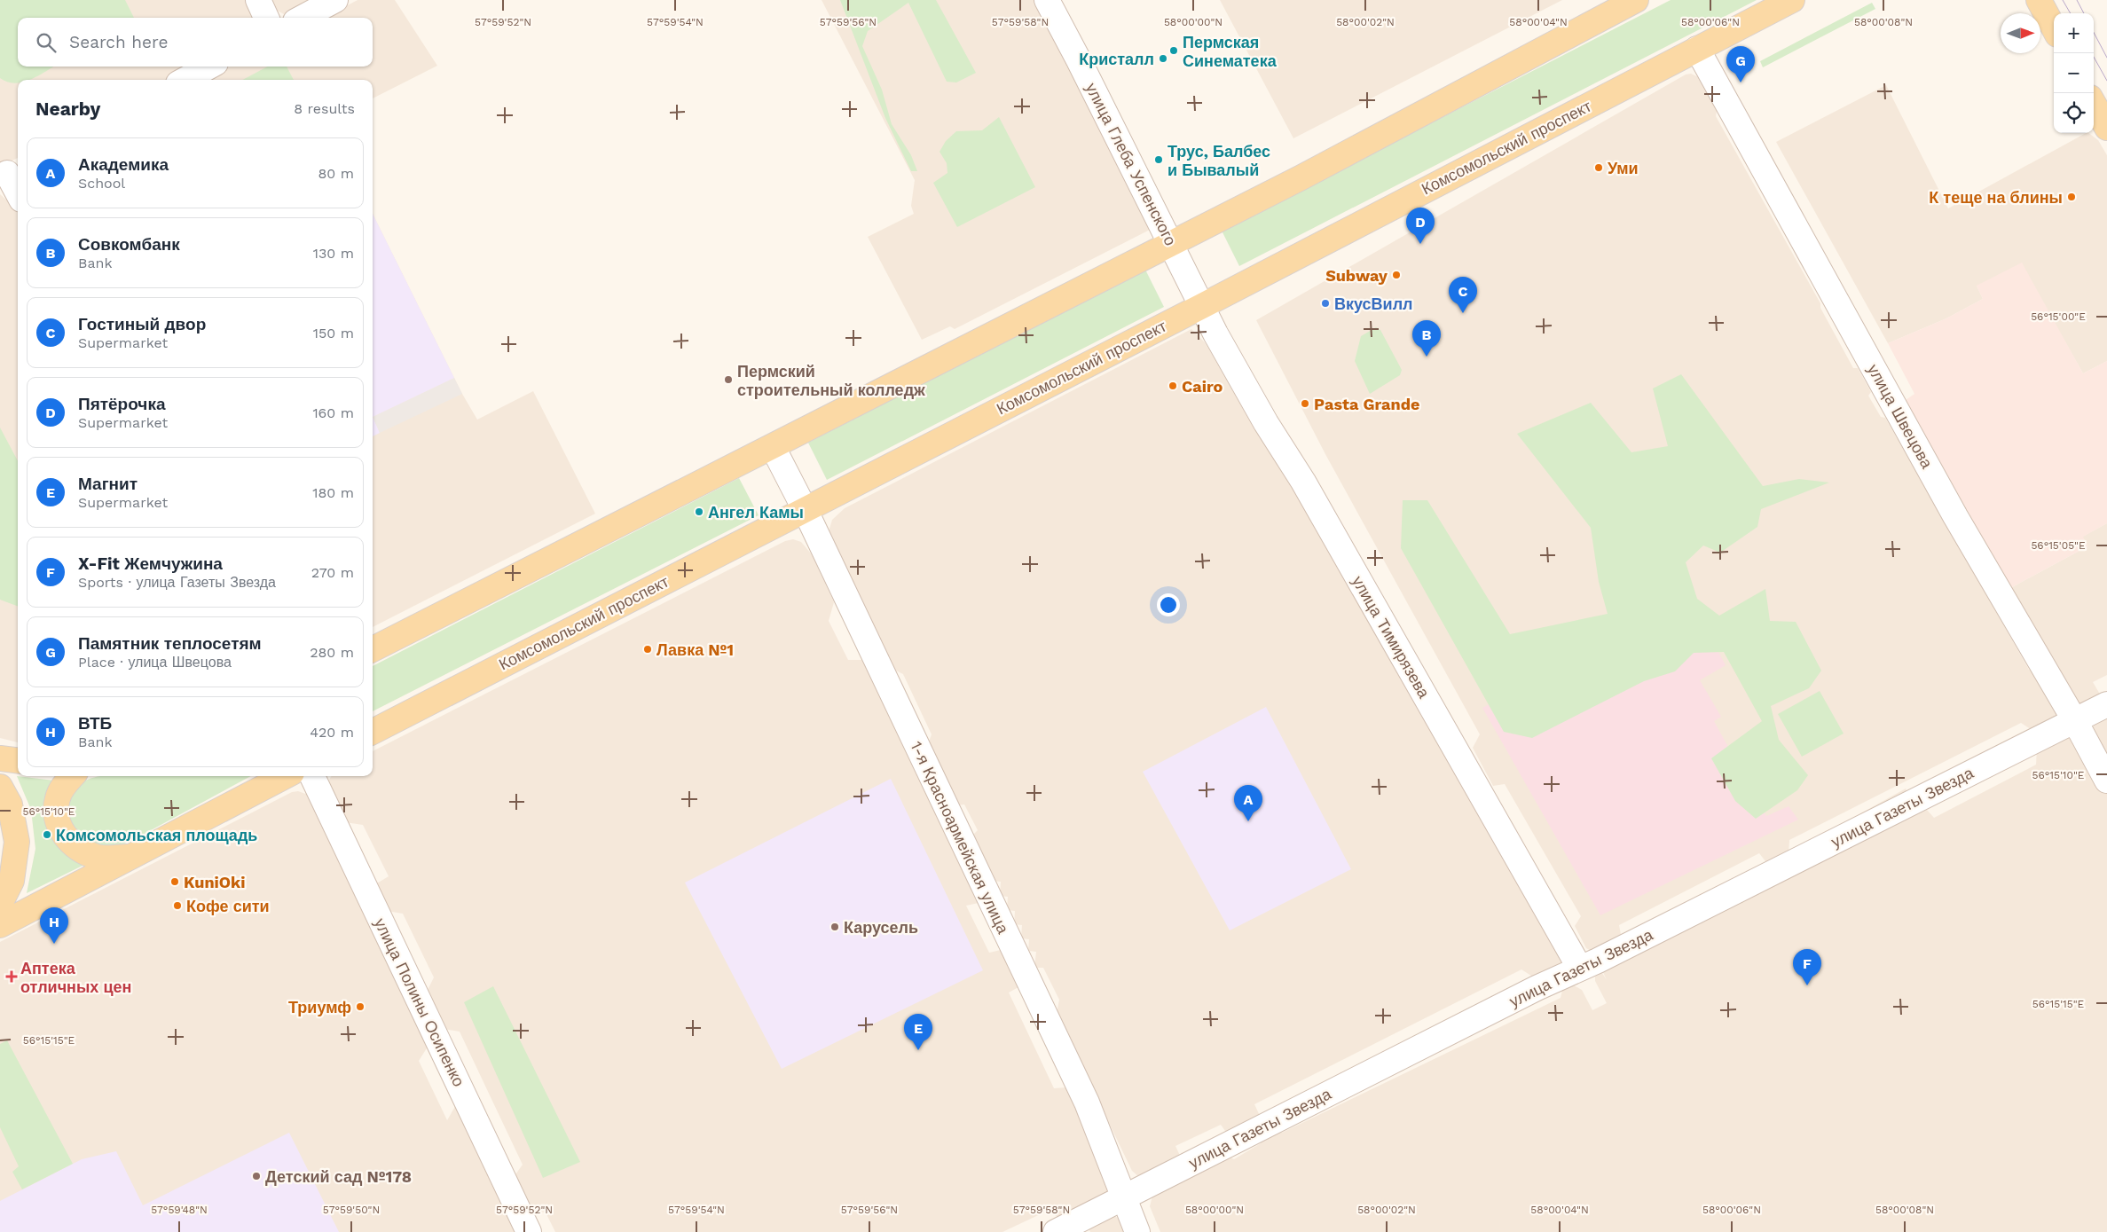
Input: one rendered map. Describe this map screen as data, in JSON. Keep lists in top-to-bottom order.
{
  "streets": {
    "main road": ["Комсомольский проспект"],
    "street": [
      "улица Глеба Успенского",
      "улица Швецова",
      "улица Тимирязева",
      "улица Газеты Звезда",
      "1-я Красноармейская улица",
      "улица Полины Осипенко"
    ]
  },
  "crossings": [
    ["Комсомольский проспект", "улица Глеба Успенского"],
    ["Комсомольский проспект", "улица Швецова"],
    ["Комсомольский проспект", "улица Тимирязева"],
    ["Комсомольский проспект", "1-я Красноармейская улица"],
    ["улица Глеба Успенского", "улица Тимирязева"],
    ["улица Швецова", "улица Газеты Звезда"],
    ["улица Тимирязева", "улица Газеты Звезда"],
    ["улица Газеты Звезда", "1-я Красноармейская улица"]
  ],
  "places": {
    "other": [
      "Пермская Синематека",
      "Кристалл",
      "Трус, Балбес и Бывалый",
      "Уми",
      "К теще на блины",
      "Subway",
      "ВкусВилл",
      "Пермский строительный колледж",
      "Cairo",
      "Pasta Grande",
      "Ангел Камы",
      "Лавка №1",
      "Комсомольская площадь",
      "KuniOki",
      "Кофе сити",
      "Карусель",
      "Триумф",
      "Детский сад №178"
    ],
    "health": ["Аптека отличных цен"]
  },
  "north": "right",
  "page": {
    "map_buttons": ["+", "−"],
    "search": "Search here",
    "pins": [
      "G",
      "D",
      "C",
      "B",
      "A",
      "H",
      "F",
      "E"
    ],
    "heading": ["Nearby", "8 results"],
    "list": [
      {
        "mark": "A",
        "name": "Академика",
        "note": "School",
        "value": "80 m"
      },
      {
        "mark": "B",
        "name": "Совкомбанк",
        "note": "Bank",
        "value": "130 m"
      },
      {
        "mark": "C",
        "name": "Гостиный двор",
        "note": "Supermarket",
        "value": "150 m"
      },
      {
        "mark": "D",
        "name": "Пятёрочка",
        "note": "Supermarket",
        "value": "160 m"
      },
      {
        "mark": "E",
        "name": "Магнит",
        "note": "Supermarket",
        "value": "180 m"
      },
      {
        "mark": "F",
        "name": "X-Fit Жемчужина",
        "note": "Sports · улица Газеты Звезда",
        "value": "270 m"
      },
      {
        "mark": "G",
        "name": "Памятник теплосетям",
        "note": "Place · улица Швецова",
        "value": "280 m"
      },
      {
        "mark": "H",
        "name": "ВТБ",
        "note": "Bank",
        "value": "420 m"
      }
    ]
  },
  "coordinates": [
    "57°59'52\"N",
    "57°59'54\"N",
    "57°59'56\"N",
    "57°59'58\"N",
    "58°00'00\"N",
    "58°00'02\"N",
    "58°00'04\"N",
    "58°00'06\"N",
    "58°00'08\"N",
    "56°15'00\"E",
    "56°15'05\"E",
    "56°15'10\"E",
    "56°15'15\"E",
    "57°59'48\"N",
    "57°59'50\"N"
  ]
}
